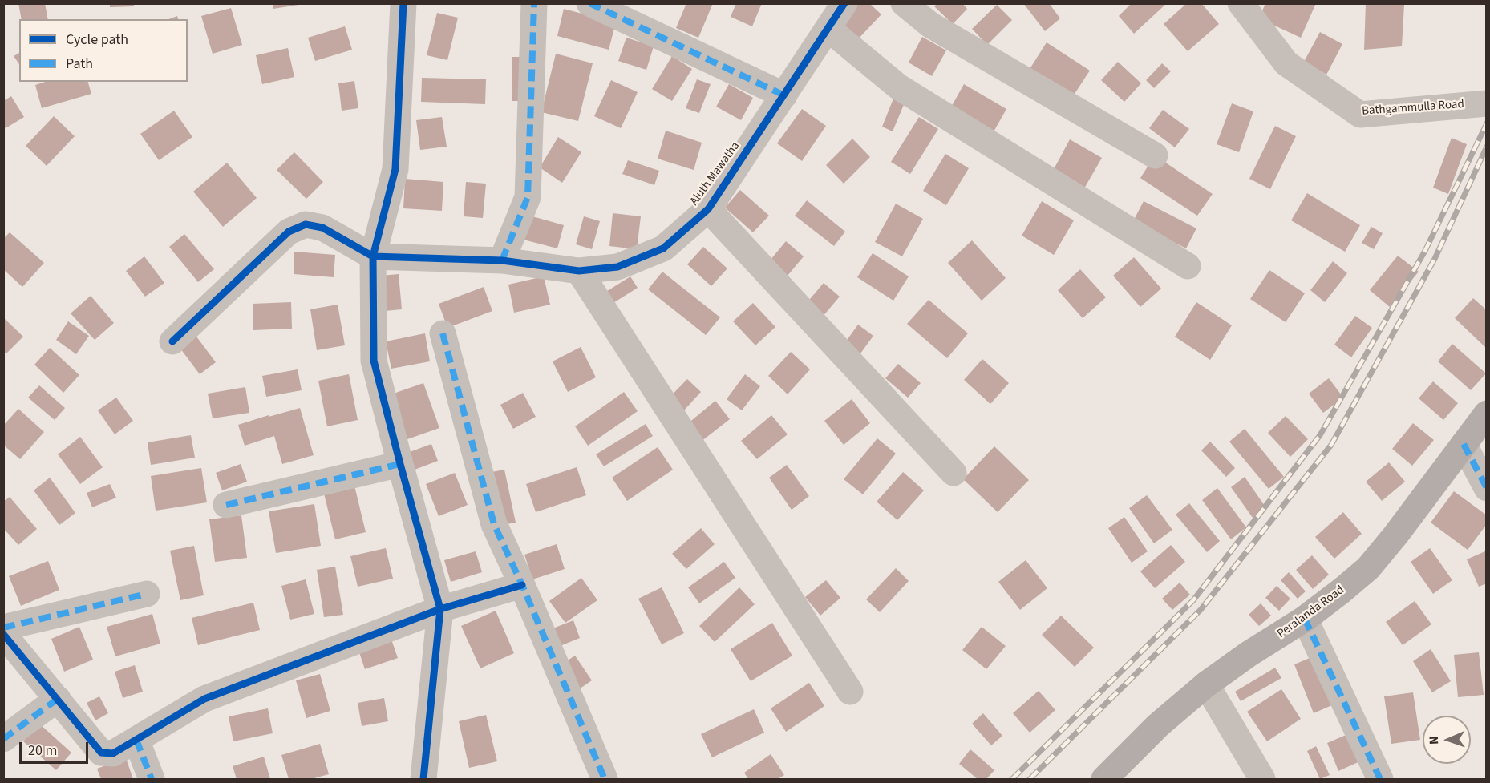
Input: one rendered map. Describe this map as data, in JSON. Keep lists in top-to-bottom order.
{
  "streets": {
    "main road": ["Peralanda Road"],
    "street": ["Bathgammulla Road", "Aluth Mawatha"]
  },
  "legend": ["Cycle path", "Path"],
  "scale_bar": "20 m",
  "north": "left"
}
